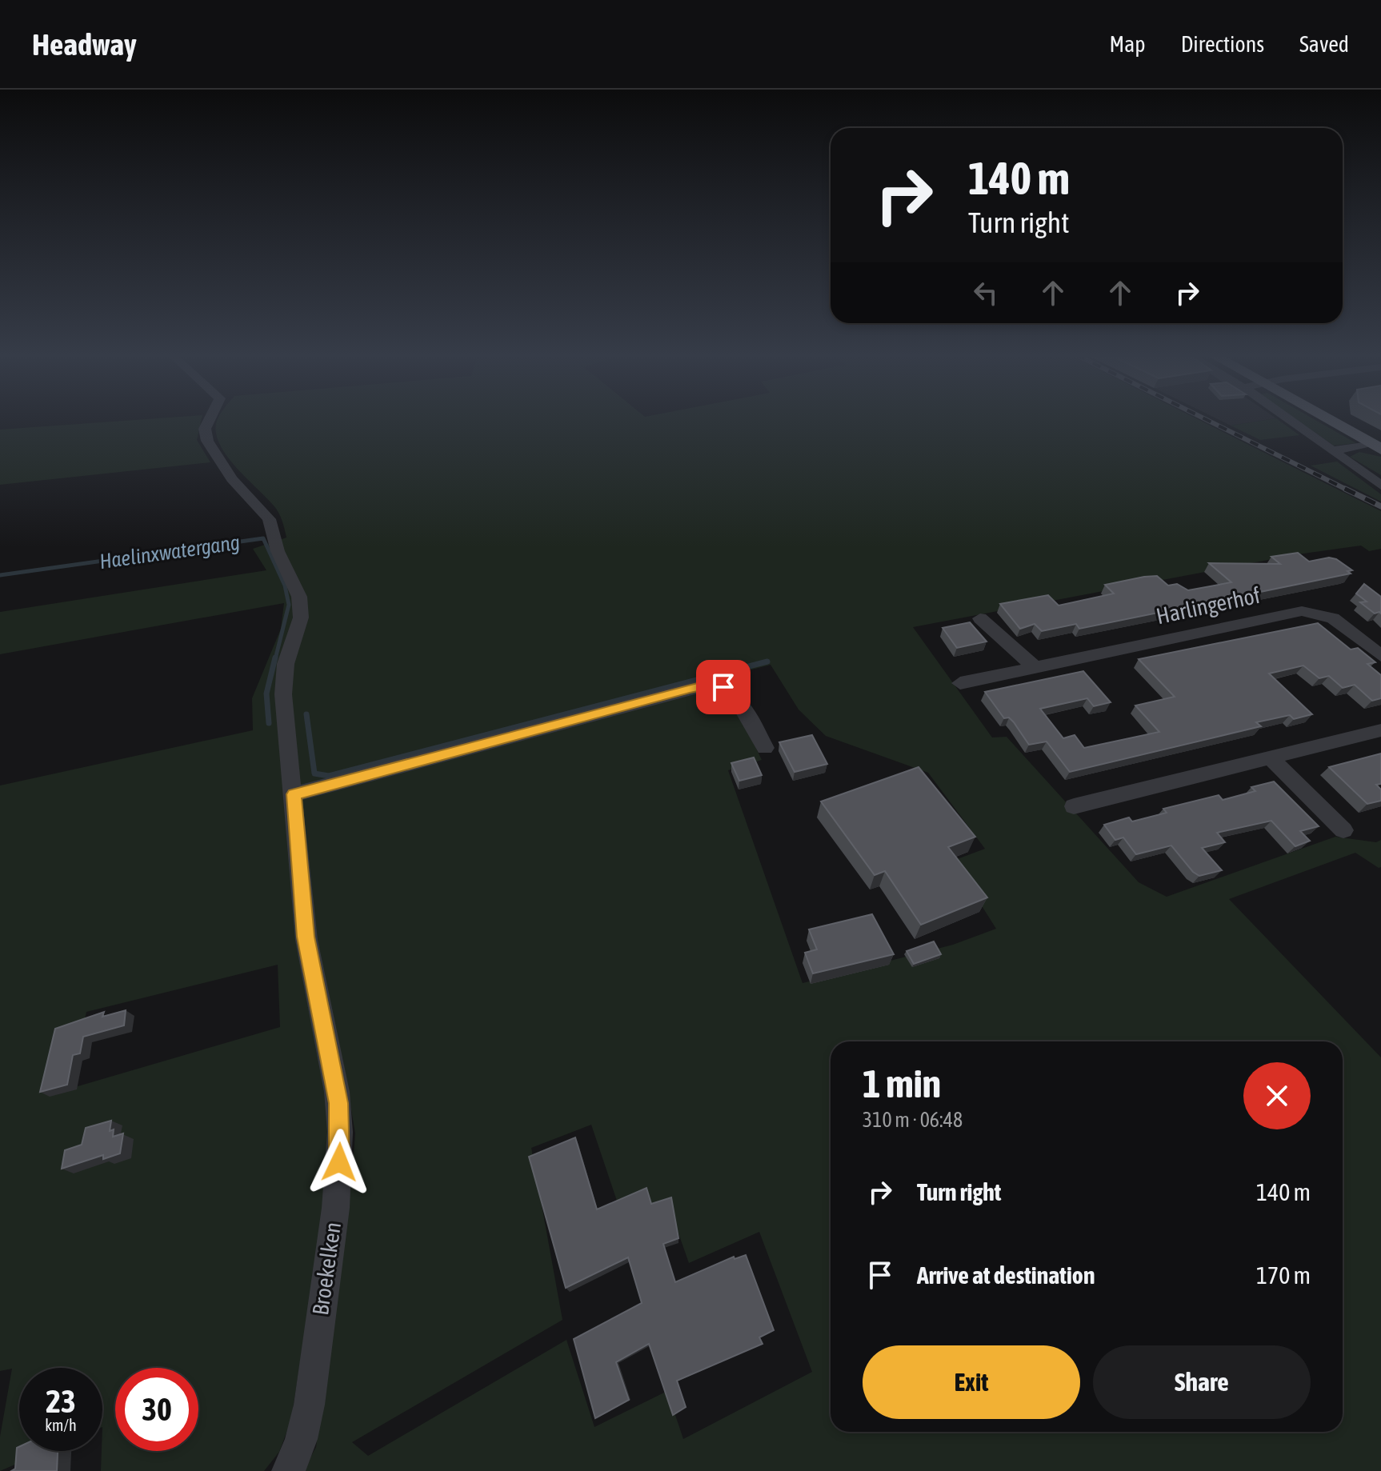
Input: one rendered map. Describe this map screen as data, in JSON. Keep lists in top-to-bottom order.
{
  "streets": {
    "street": ["Harlingerhof", "Broekelken"]
  },
  "water": ["Haelinxwatergang"],
  "page": {
    "header": "Headway",
    "nav": ["Map", "Directions", "Saved"],
    "turn": ["140 m", "Turn right"],
    "heading": ["1 min", "310 m · 06:48"],
    "list": [
      {
        "name": "Turn right",
        "value": "140 m"
      },
      {
        "name": "Arrive at destination",
        "value": "170 m"
      }
    ],
    "buttons": ["Exit", "Share"],
    "speed": "23 km/h",
    "limit": "30"
  }
}
